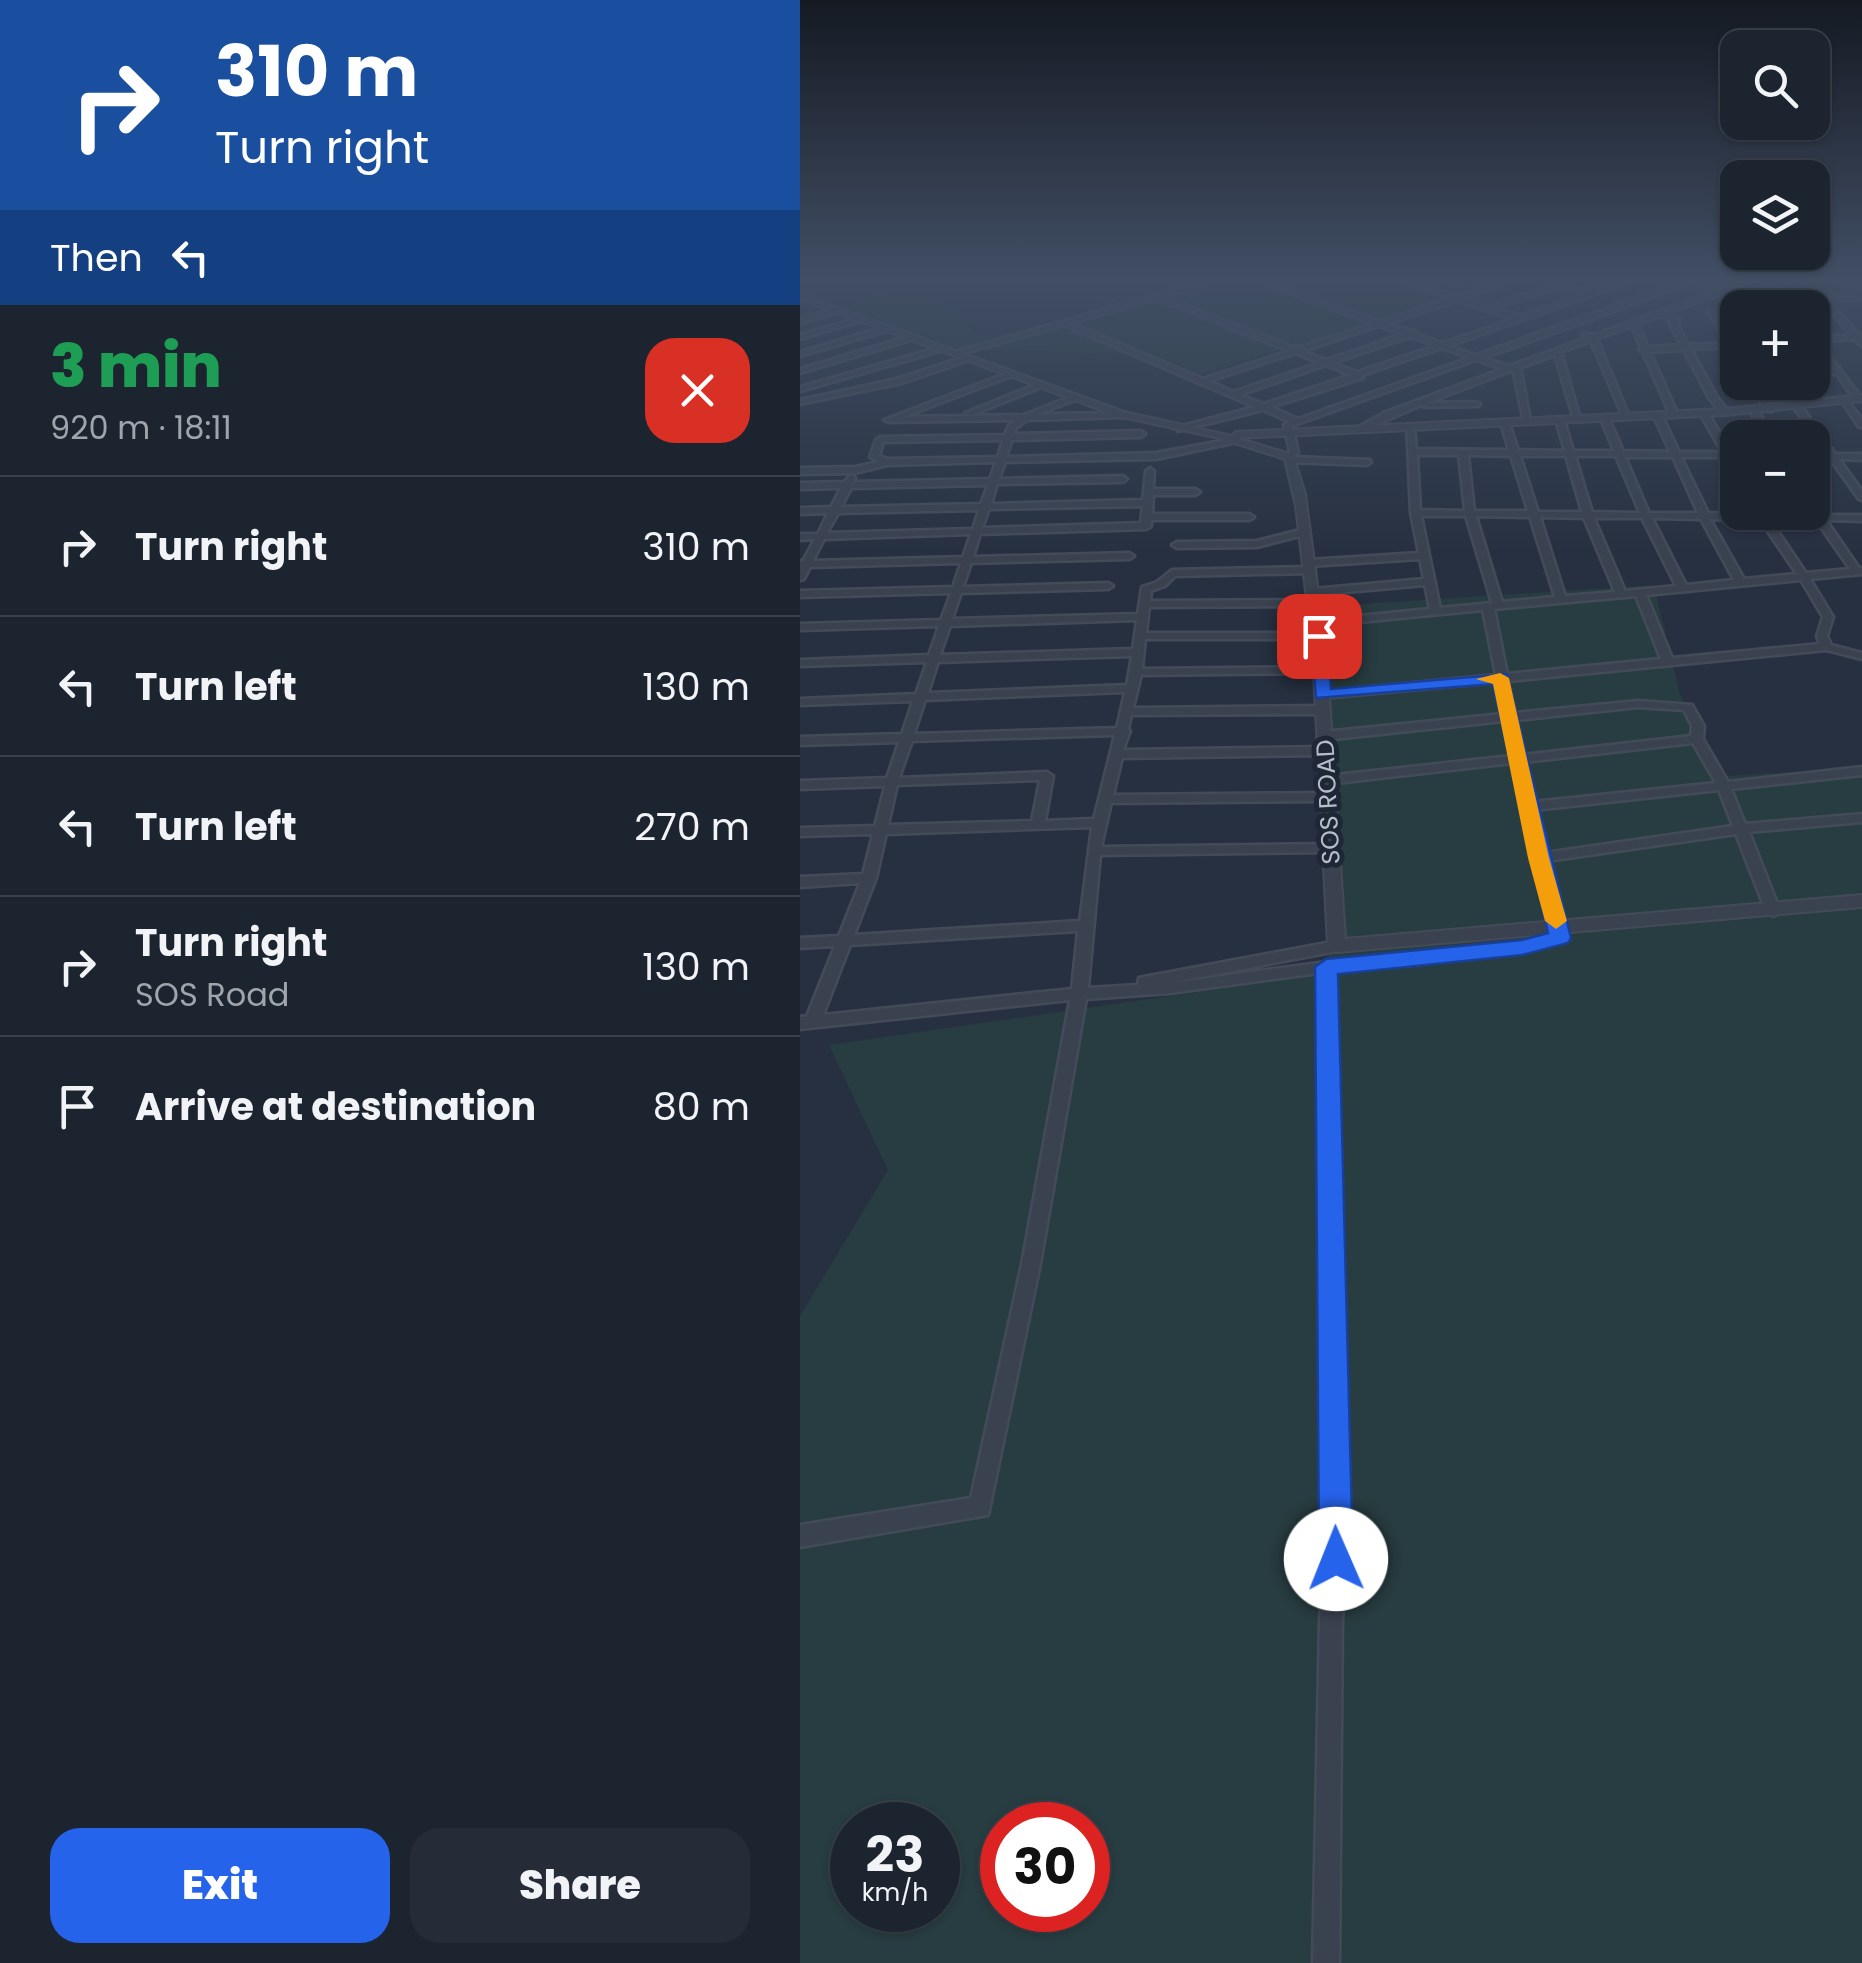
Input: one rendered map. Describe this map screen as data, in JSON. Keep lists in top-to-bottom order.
{
  "streets": {
    "street": ["SOS ROAD"]
  },
  "page": {
    "turn": ["310 m", "Turn right"],
    "map_buttons": ["+", "−"],
    "then": "Then",
    "heading": ["3 min", "920 m · 18:11"],
    "list": [
      {
        "name": "Turn right",
        "value": "310 m"
      },
      {
        "name": "Turn left",
        "value": "130 m"
      },
      {
        "name": "Turn left",
        "value": "270 m"
      },
      {
        "name": "Turn right",
        "note": "SOS Road",
        "value": "130 m"
      },
      {
        "name": "Arrive at destination",
        "value": "80 m"
      }
    ],
    "speed": "23 km/h",
    "limit": "30",
    "buttons": ["Exit", "Share"]
  }
}
